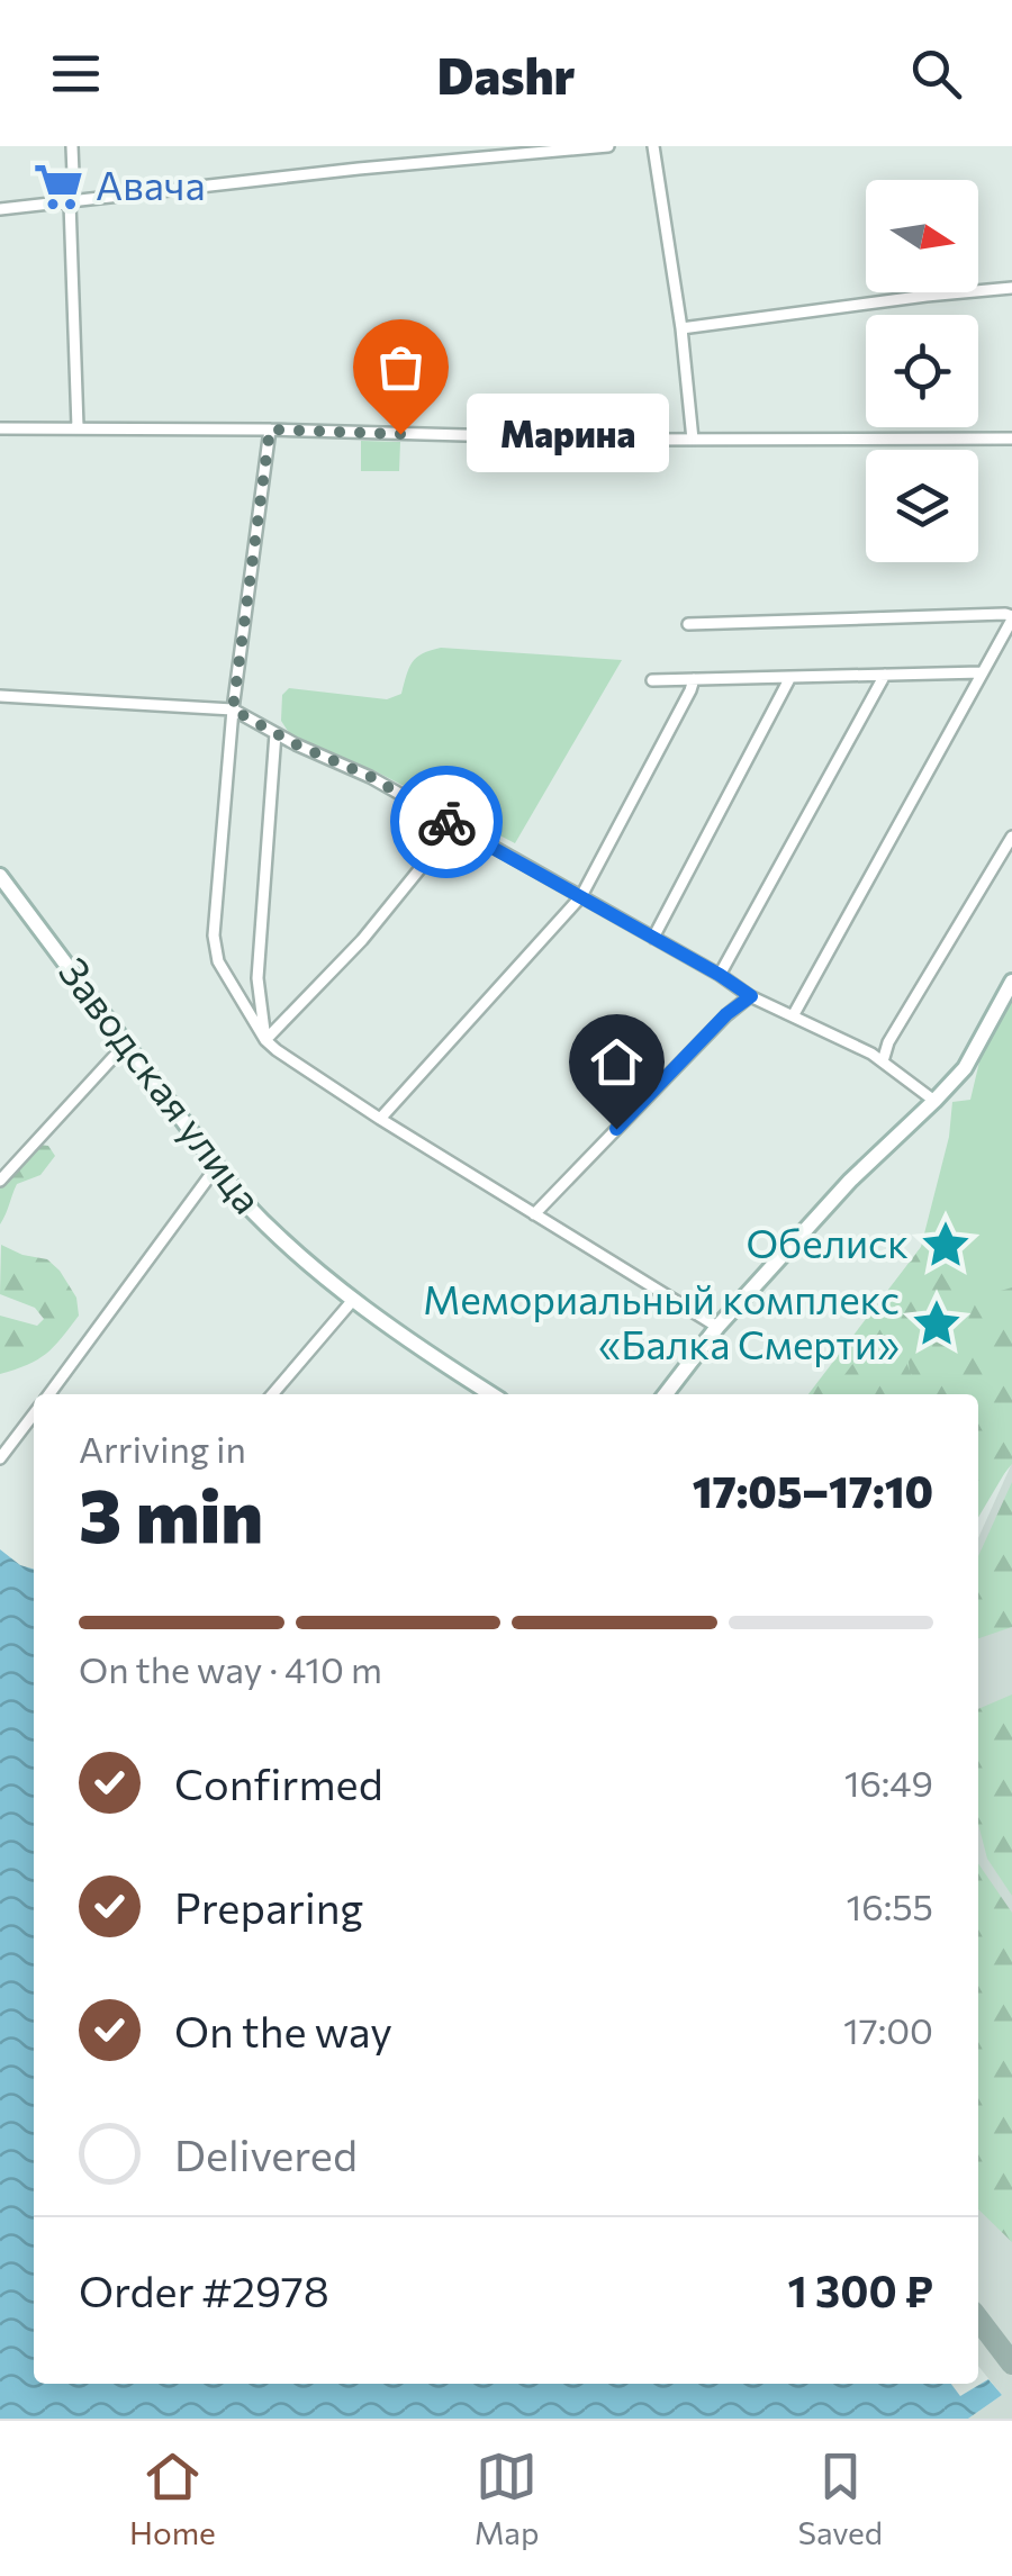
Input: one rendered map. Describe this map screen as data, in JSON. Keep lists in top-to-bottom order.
{
  "streets": {
    "street": ["Заводская улица"]
  },
  "places": {
    "supermarket": ["Авача"],
    "other": ["Марина"],
    "place": ["Обелиск", "Мемориальный комплекс «Балка Смерти»"]
  },
  "north": "right",
  "page": {
    "header": "Dashr",
    "bubble": "Марина",
    "heading": ["3 min", "Arriving in", "17:05–17:10"],
    "panel": ["Order #2978", "1 300 ₽"],
    "bar": "On the way · 410 m",
    "list": [
      ["Confirmed", "16:49"],
      ["Preparing", "16:55"],
      ["On the way", "17:00"],
      "Delivered"
    ],
    "tabs": ["Home", "Map", "Saved"]
  }
}
